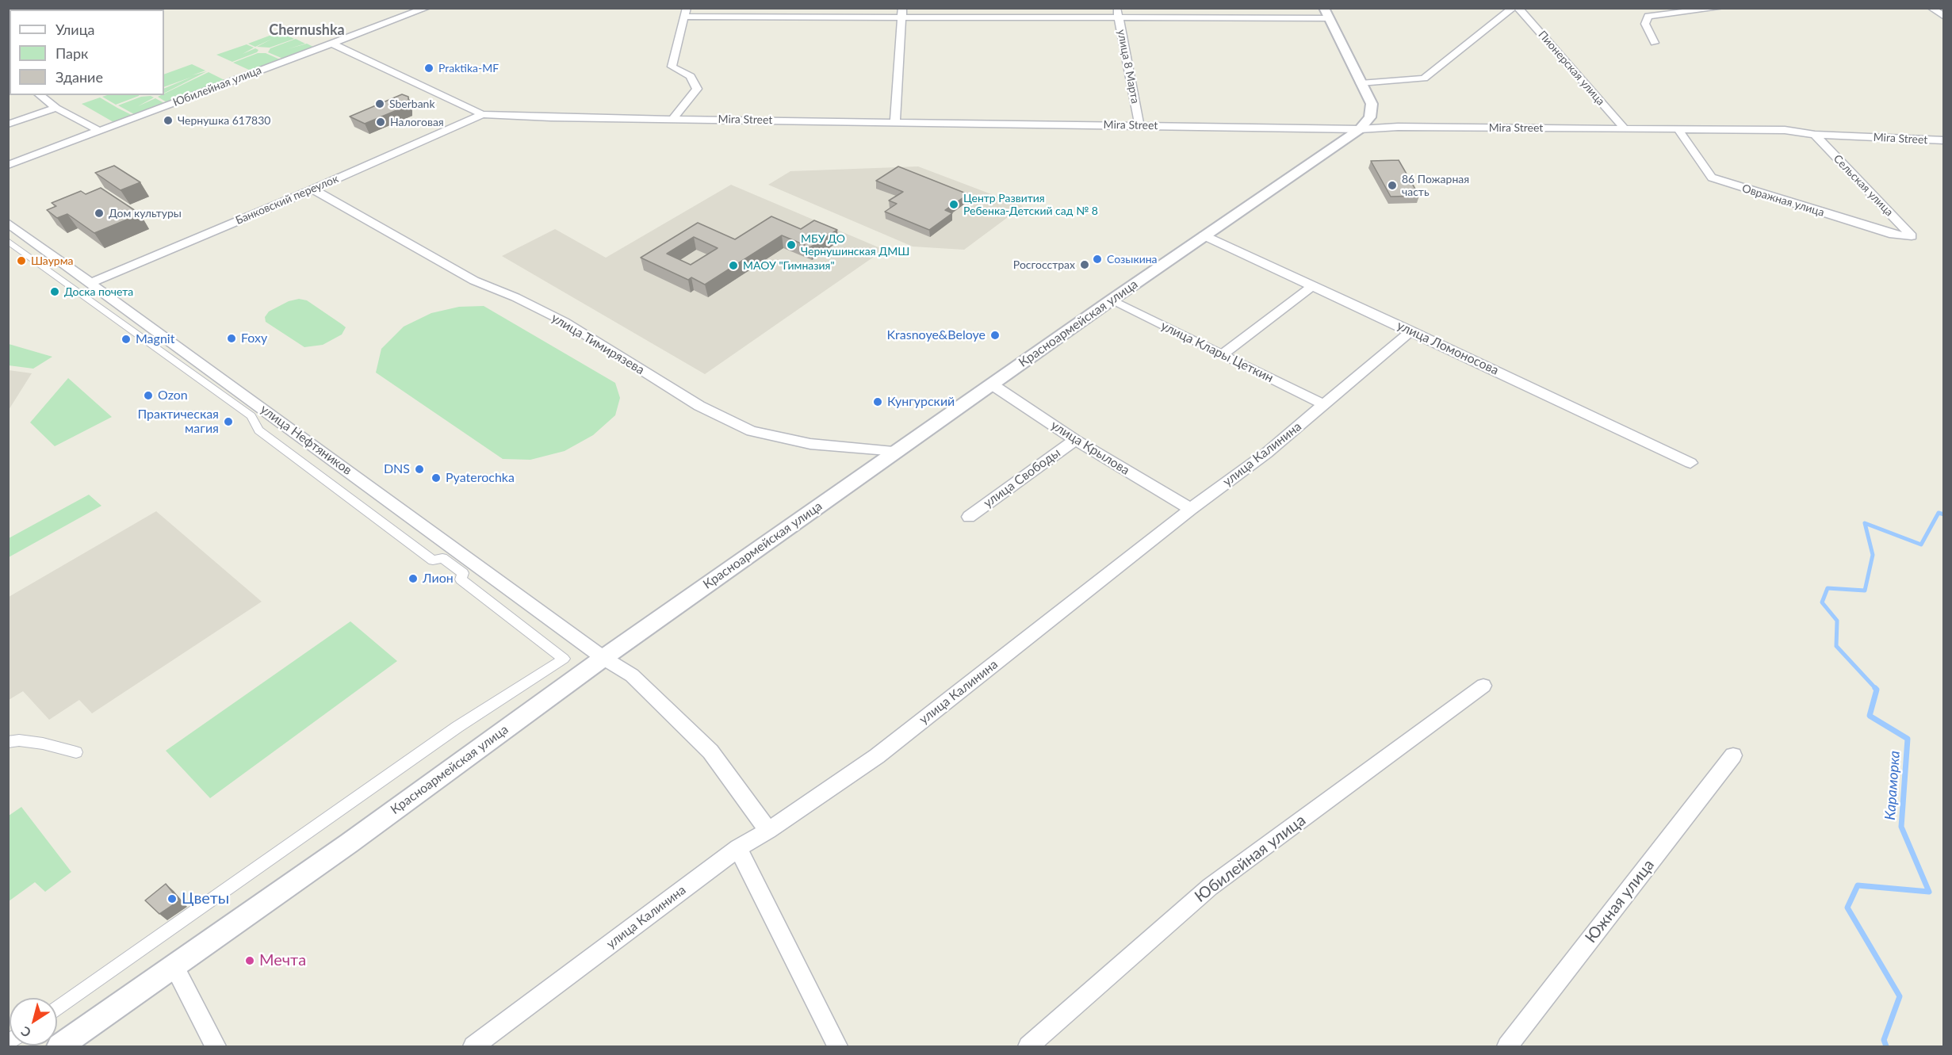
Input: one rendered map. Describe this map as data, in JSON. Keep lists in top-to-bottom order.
{
  "streets": {
    "street": [
      "улица 8 Марта",
      "Пионерская улица",
      "Юбилейная улица",
      "Mira Street",
      "Сельская улица",
      "Банковский переулок",
      "Овражная улица",
      "Красноармейская улица",
      "улица Тимирязева",
      "улица Ломоносова",
      "улица Клары Цеткин",
      "улица Нефтяников",
      "улица Крылова",
      "улица Калинина",
      "улица Свободы",
      "Южная улица"
    ]
  },
  "crossings": [
    ["улица 8 Марта", "Mira Street"],
    ["Пионерская улица", "Mira Street"],
    ["Юбилейная улица", "Mira Street"],
    ["Mira Street", "Сельская улица"],
    ["Mira Street", "Банковский переулок"],
    ["Mira Street", "Овражная улица"],
    ["Mira Street", "Красноармейская улица"],
    ["Сельская улица", "Овражная улица"],
    ["Банковский переулок", "улица Тимирязева"],
    ["Банковский переулок", "улица Нефтяников"],
    ["Красноармейская улица", "улица Тимирязева"],
    ["Красноармейская улица", "улица Ломоносова"],
    ["Красноармейская улица", "улица Клары Цеткин"],
    ["Красноармейская улица", "улица Нефтяников"],
    ["Красноармейская улица", "улица Крылова"],
    ["улица Ломоносова", "улица Калинина"],
    ["улица Клары Цеткин", "улица Калинина"],
    ["улица Нефтяников", "улица Калинина"],
    ["улица Крылова", "улица Калинина"],
    ["улица Крылова", "улица Свободы"]
  ],
  "districts": ["Chernushka"],
  "water": ["Караморка"],
  "places": [
    "Praktika-MF",
    "Sberbank",
    "Чернушка 617830",
    "Налоговая",
    "86 Пожарная часть",
    "Центр Развития Ребенка-Детский сад № 8",
    "Дом культуры",
    "МБУ ДО Чернушинская ДМШ",
    "Созыкина",
    "Шаурма",
    "Росгосстрах",
    "МАОУ \"Гимназия\"",
    "Доска почета",
    "Krasnoye&Beloye",
    "Foxy",
    "Magnit",
    "Ozon",
    "Кунгурский",
    "Практическая магия",
    "DNS",
    "Pyaterochka",
    "Лион",
    "Цветы",
    "Мечта"
  ],
  "legend": ["Улица", "Парк", "Здание"],
  "north": "bottom left"
}
